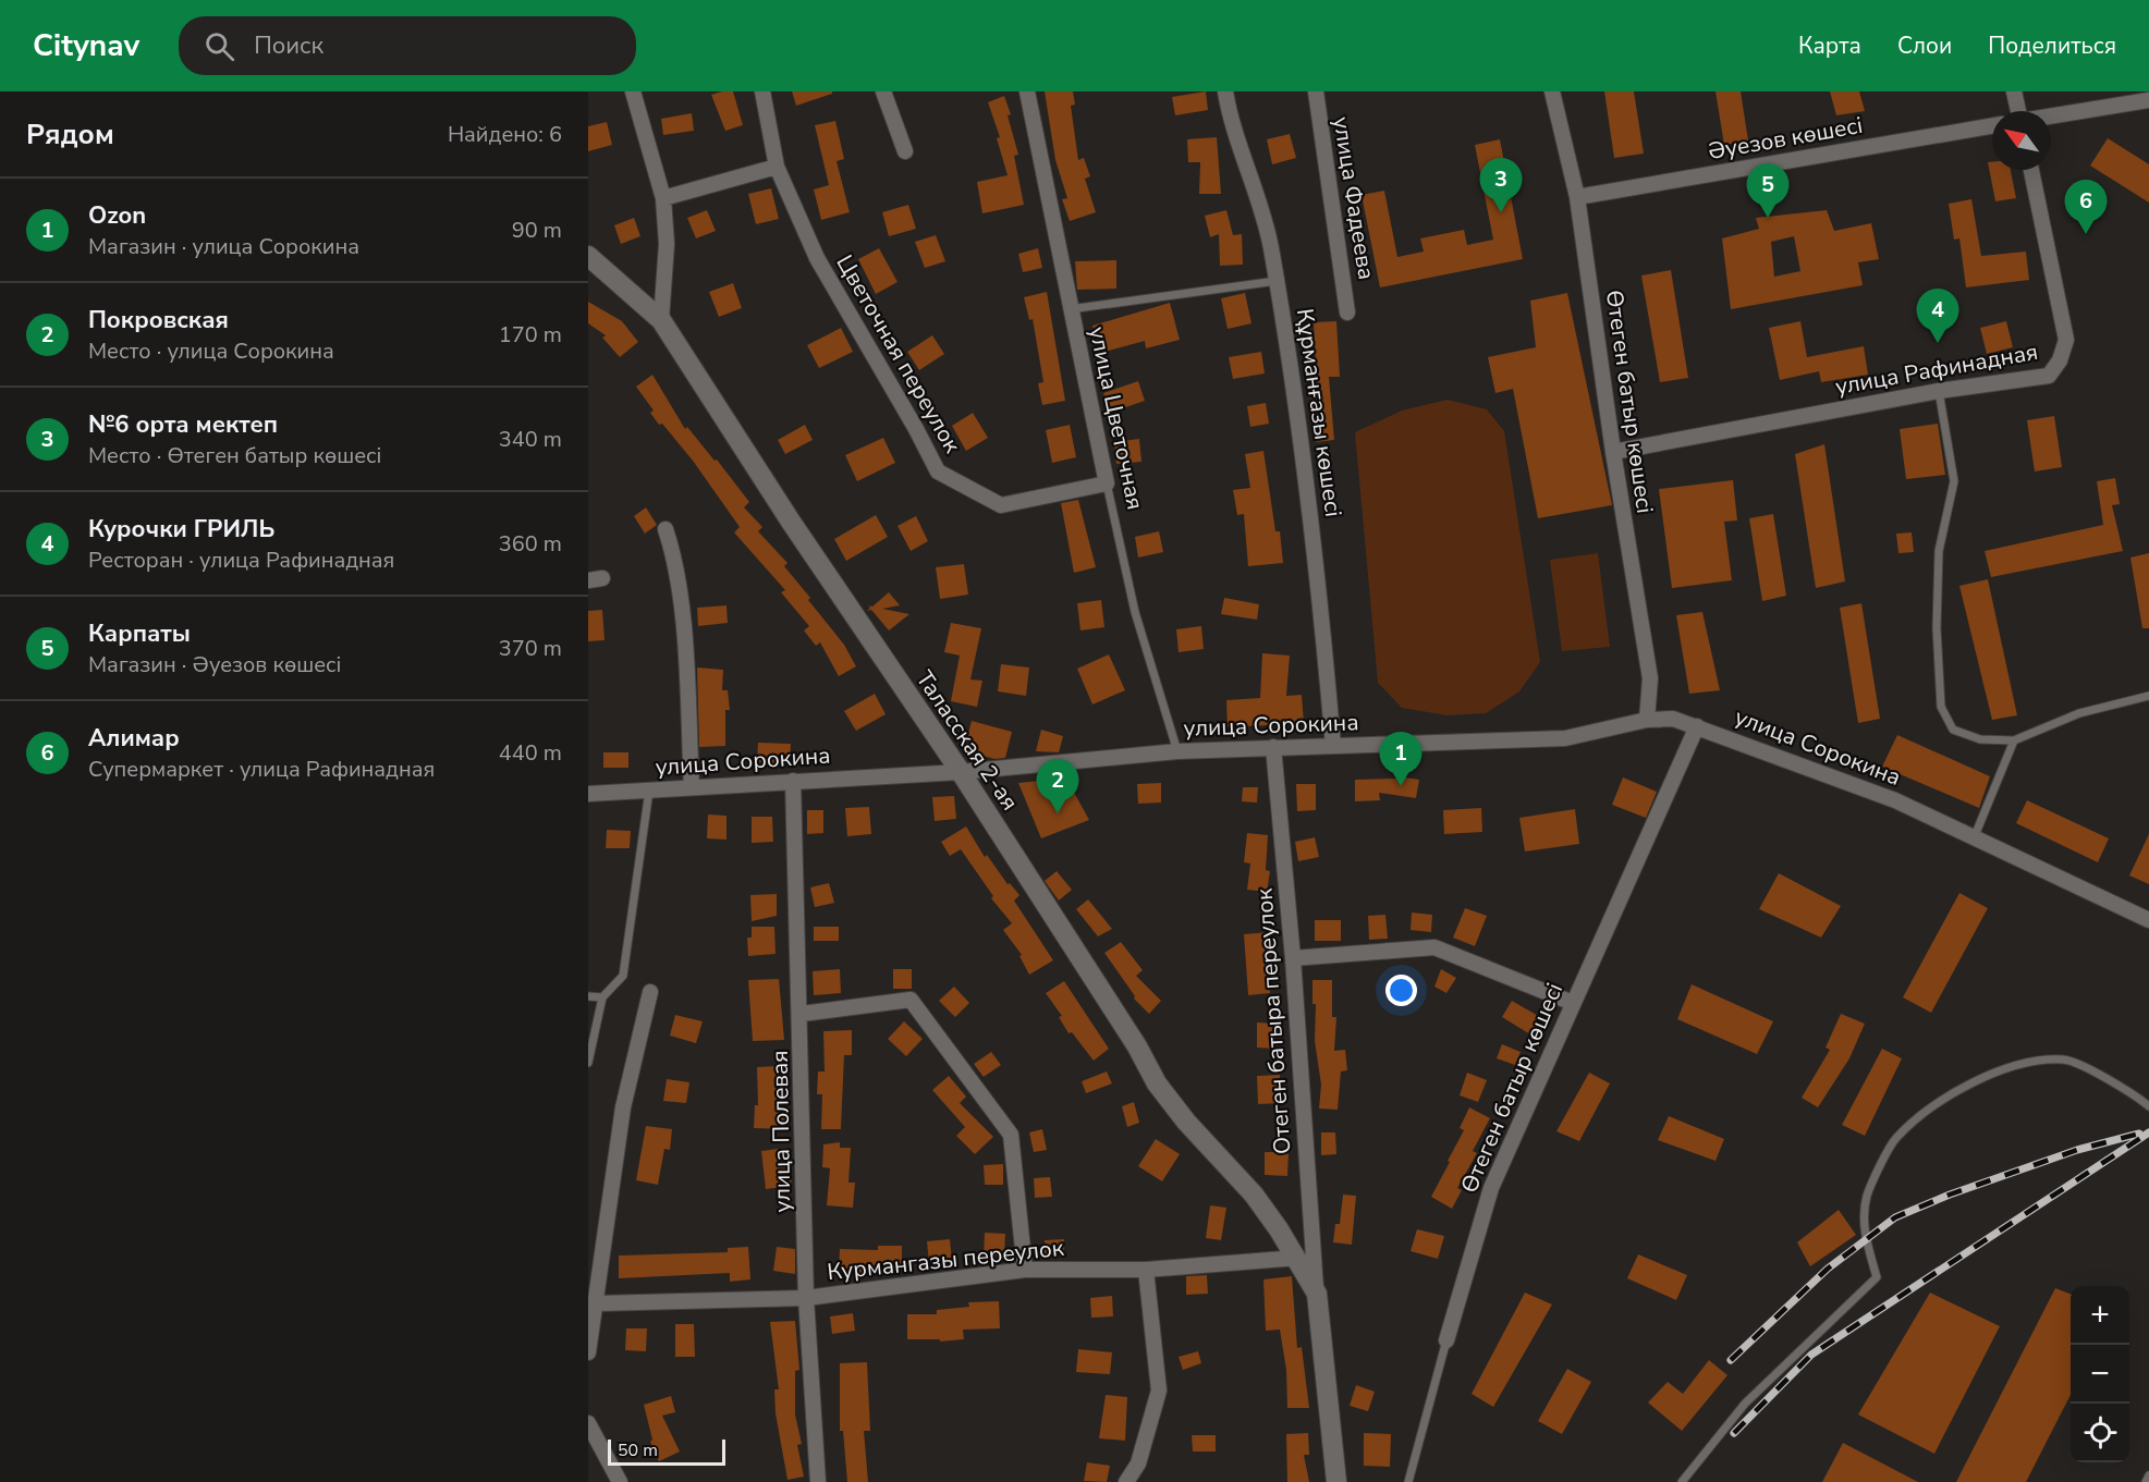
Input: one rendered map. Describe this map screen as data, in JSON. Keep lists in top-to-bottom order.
{
  "streets": {
    "street": [
      "Әуезов көшесі",
      "улица Фадеева",
      "Цветочная переулок",
      "улица Рафинадная",
      "Өтеген батыр көшесі",
      "Құрманғазы көшесі",
      "улица Цветочная",
      "улица Сорокина",
      "Таласская 2-ая",
      "Отеген батыра переулок",
      "улица Полевая",
      "Курмангазы переулок"
    ]
  },
  "crossings": [
    ["Әуезов көшесі", "Өтеген батыр көшесі"],
    ["Цветочная переулок", "улица Цветочная"],
    ["улица Рафинадная", "Өтеген батыр көшесі"],
    ["Өтеген батыр көшесі", "улица Сорокина"],
    ["Құрманғазы көшесі", "улица Сорокина"],
    ["улица Цветочная", "улица Сорокина"],
    ["улица Сорокина", "Таласская 2-ая"],
    ["улица Сорокина", "Отеген батыра переулок"],
    ["улица Сорокина", "улица Полевая"],
    ["Таласская 2-ая", "Отеген батыра переулок"],
    ["Таласская 2-ая", "Курмангазы переулок"],
    ["улица Полевая", "Курмангазы переулок"]
  ],
  "scale_bar": "50 m",
  "north": "top left",
  "page": {
    "header": "Citynav",
    "search": "Поиск",
    "nav": ["Карта", "Слои", "Поделиться"],
    "heading": ["Рядом", "Найдено: 6"],
    "pins": [
      "3",
      "5",
      "6",
      "4",
      "1",
      "2"
    ],
    "list": [
      {
        "mark": "1",
        "name": "Ozon",
        "note": "Магазин · улица Сорокина",
        "value": "90 m"
      },
      {
        "mark": "2",
        "name": "Покровская",
        "note": "Место · улица Сорокина",
        "value": "170 m"
      },
      {
        "mark": "3",
        "name": "№6 орта мектеп",
        "note": "Место · Өтеген батыр көшесі",
        "value": "340 m"
      },
      {
        "mark": "4",
        "name": "Курочки ГРИЛЬ",
        "note": "Ресторан · улица Рафинадная",
        "value": "360 m"
      },
      {
        "mark": "5",
        "name": "Карпаты",
        "note": "Магазин · Әуезов көшесі",
        "value": "370 m"
      },
      {
        "mark": "6",
        "name": "Алимар",
        "note": "Супермаркет · улица Рафинадная",
        "value": "440 m"
      }
    ],
    "map_buttons": ["+", "−"],
    "scale": "50 m"
  }
}
